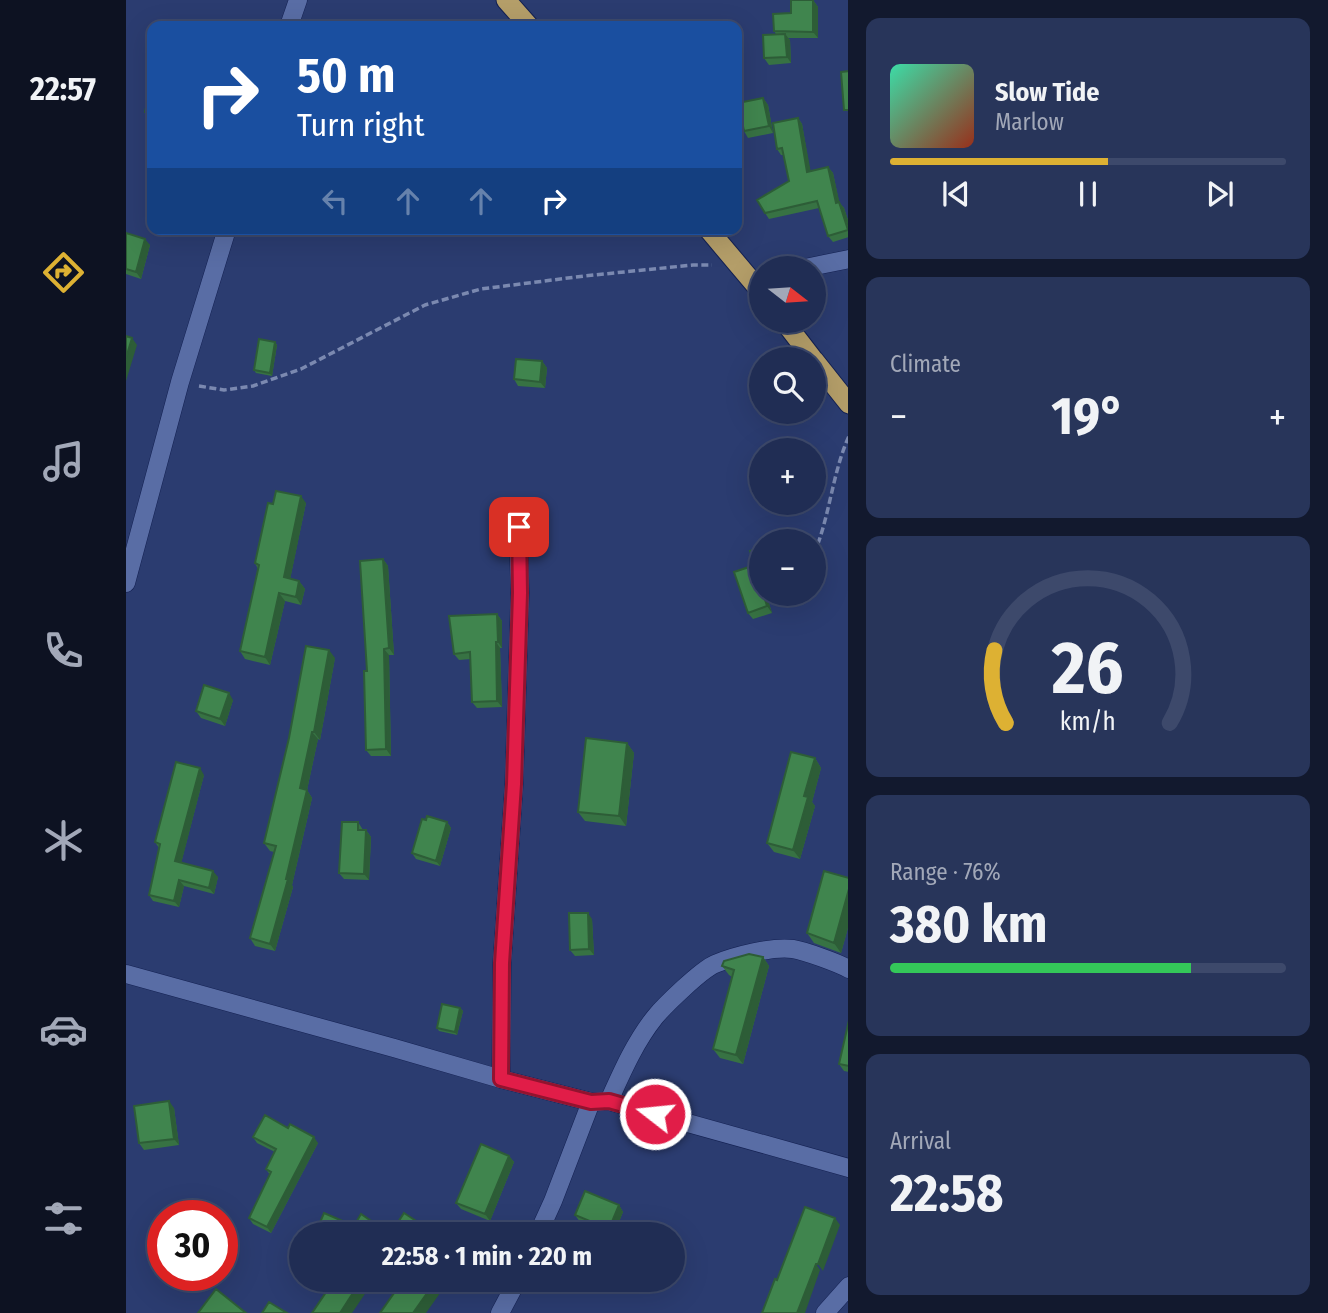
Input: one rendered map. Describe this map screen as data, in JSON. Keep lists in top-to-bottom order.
{
  "north": "right",
  "page": {
    "tabs": "22:57",
    "turn": ["50 m", "Turn right"],
    "song": ["Slow Tide", "Marlow"],
    "map_buttons": ["+", "−"],
    "tile": [
      "Climate",
      ["Range · 76%", "380 km"],
      ["Arrival", "22:58"]
    ],
    "heat": ["−", "19°", "+"],
    "limit": "30",
    "trip": "22:58 · 1 min · 220 m",
    "gauge": ["26", "km/h"]
  }
}
